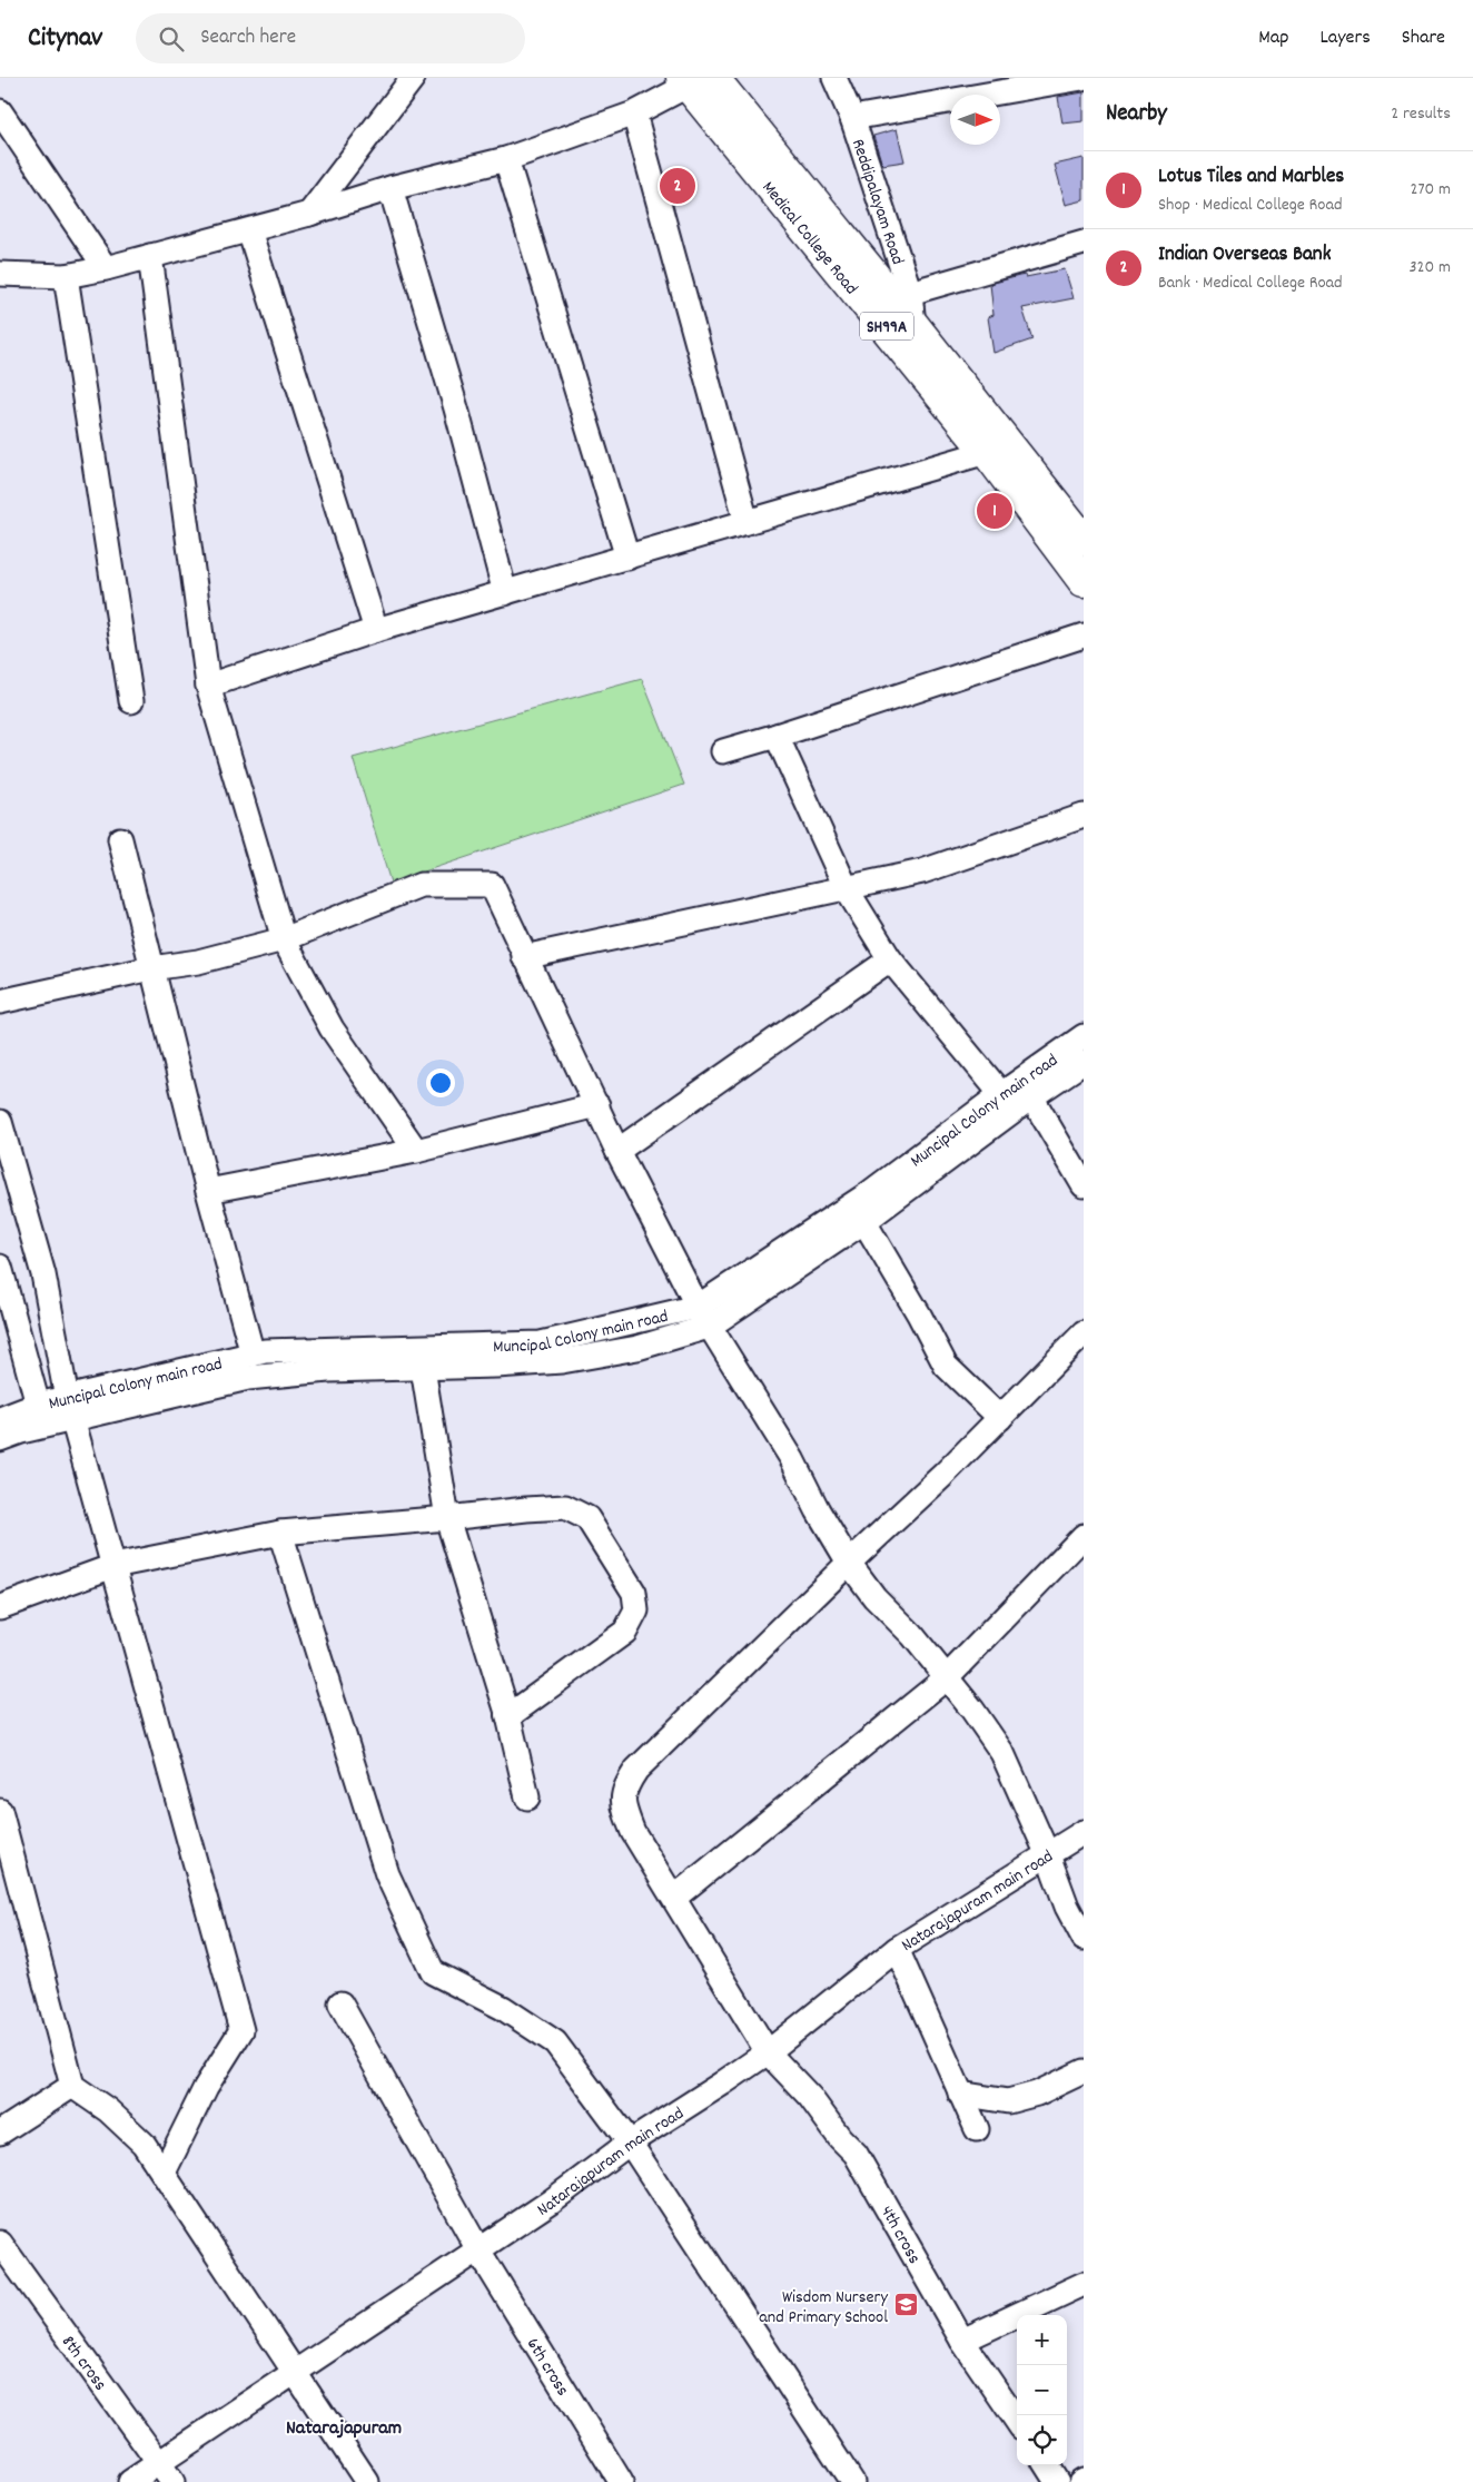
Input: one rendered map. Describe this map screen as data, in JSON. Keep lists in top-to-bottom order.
{
  "streets": {
    "main road": ["Medical College Road", "SH99A"],
    "street": [
      "Reddipalayam Road",
      "Muncipal Colony main road",
      "Natarajapuram main road",
      "4th cross",
      "8th cross",
      "6th cross"
    ]
  },
  "crossings": [
    ["Reddipalayam Road", "Medical College Road"],
    ["Natarajapuram main road", "4th cross"],
    ["Natarajapuram main road", "8th cross"],
    ["Natarajapuram main road", "6th cross"]
  ],
  "districts": ["Natarajapuram"],
  "places": {
    "school or university": ["Wisdom Nursery and Primary School"]
  },
  "north": "right",
  "page": {
    "header": "Citynav",
    "search": "Search here",
    "nav": ["Map", "Layers", "Share"],
    "heading": ["Nearby", "2 results"],
    "list": [
      {
        "mark": "1",
        "name": "Lotus Tiles and Marbles",
        "note": "Shop · Medical College Road",
        "value": "270 m"
      },
      {
        "mark": "2",
        "name": "Indian Overseas Bank",
        "note": "Bank · Medical College Road",
        "value": "320 m"
      }
    ],
    "pins": ["2", "1"],
    "map_buttons": ["+", "−"]
  }
}
